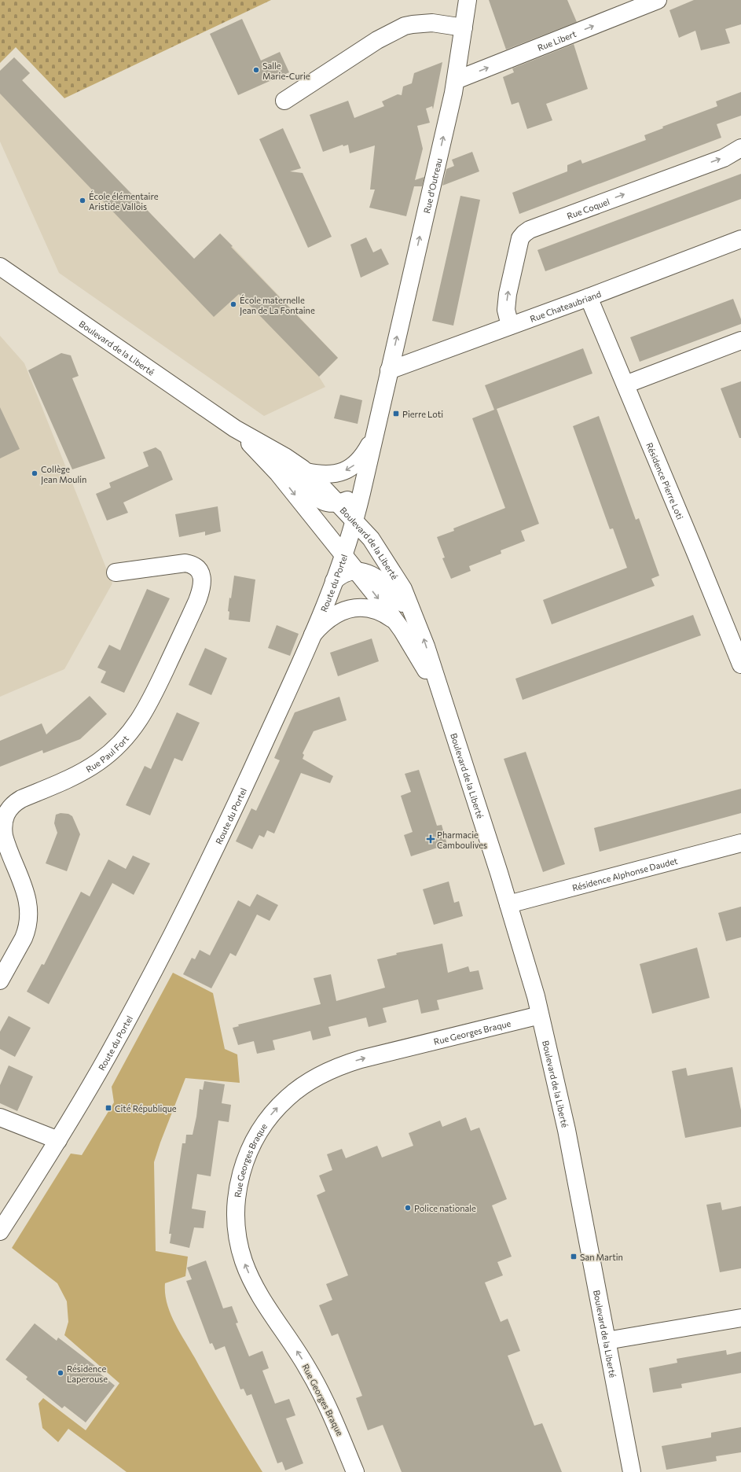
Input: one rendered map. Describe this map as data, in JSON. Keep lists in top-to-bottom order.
{
  "streets": {
    "street": [
      "Rue Libert",
      "Rue d'Outreau",
      "Rue Coquel",
      "Rue Chateaubriand",
      "Boulevard de la Liberté",
      "Résidence Pierre Loti",
      "Route du Portel",
      "Rue Paul Fort",
      "Résidence Alphonse Daudet",
      "Rue Georges Braque"
    ]
  },
  "crossings": [
    ["Rue Libert", "Rue d'Outreau"],
    ["Rue d'Outreau", "Rue Chateaubriand"],
    ["Rue d'Outreau", "Route du Portel"],
    ["Rue Coquel", "Rue Chateaubriand"],
    ["Rue Chateaubriand", "Résidence Pierre Loti"],
    ["Rue Chateaubriand", "Route du Portel"],
    ["Boulevard de la Liberté", "Route du Portel"],
    ["Boulevard de la Liberté", "Résidence Alphonse Daudet"],
    ["Boulevard de la Liberté", "Rue Georges Braque"]
  ],
  "one_way": ["Rue Libert", "Rue d'Outreau", "Rue Coquel"],
  "places": {
    "other": [
      "Salle Marie-Curie",
      "École élémentaire Aristide Vallois",
      "École maternelle Jean de La Fontaine",
      "Collège Jean Moulin",
      "Police nationale",
      "Résidence Laperouse"
    ],
    "transit": ["Pierre Loti", "Cité République", "San Martin"],
    "health": ["Pharmacie Camboulives"]
  }
}
